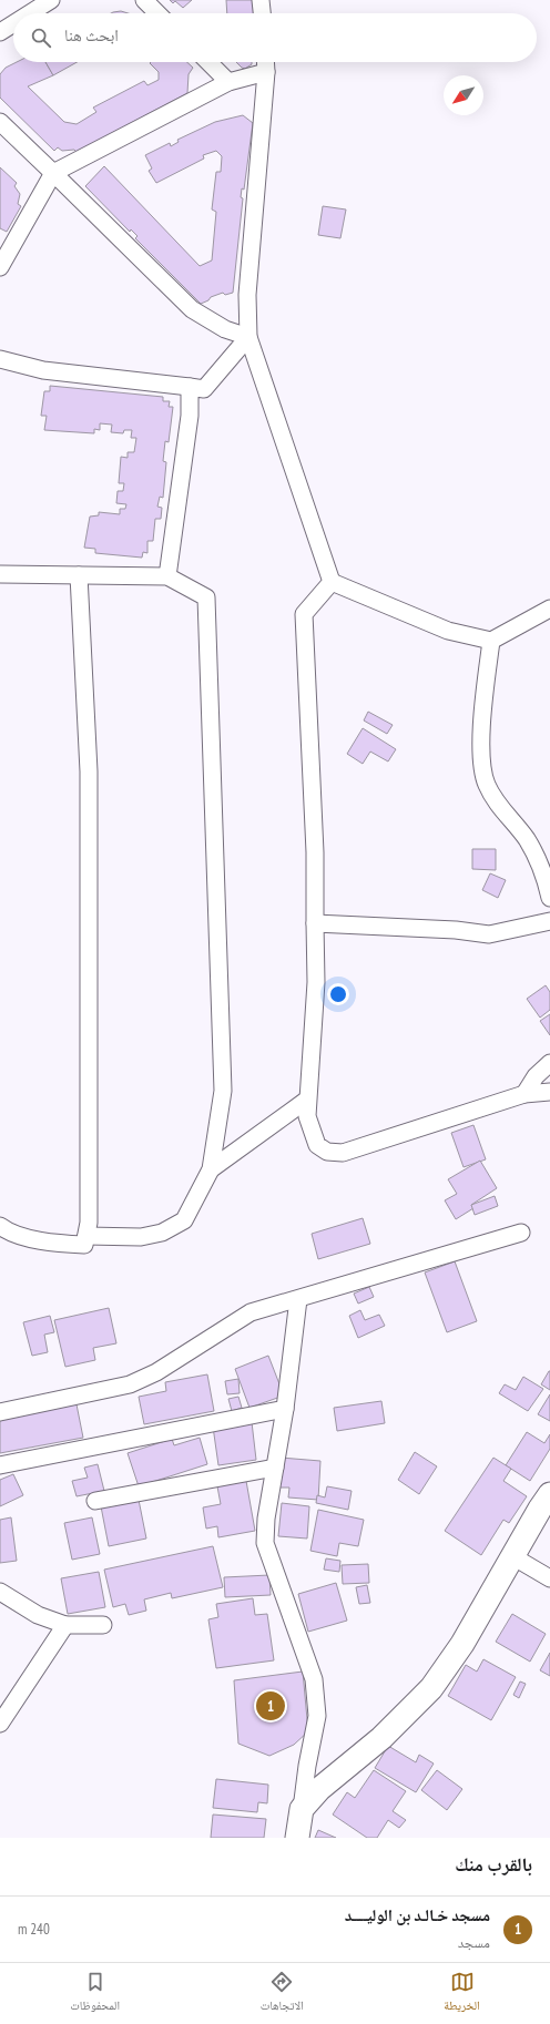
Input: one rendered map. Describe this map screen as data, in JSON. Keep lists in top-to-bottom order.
{
  "north": "bottom left",
  "page": {
    "search": "ابحث هنا",
    "pins": "1",
    "heading": "بالقرب منك",
    "list": [
      {
        "mark": "1",
        "name": "مسجد خـالـد بن الوليــــد",
        "note": "مسجد",
        "value": "240 m"
      }
    ],
    "nav": ["الخريطة", "الاتجاهات", "المحفوظات"]
  }
}
